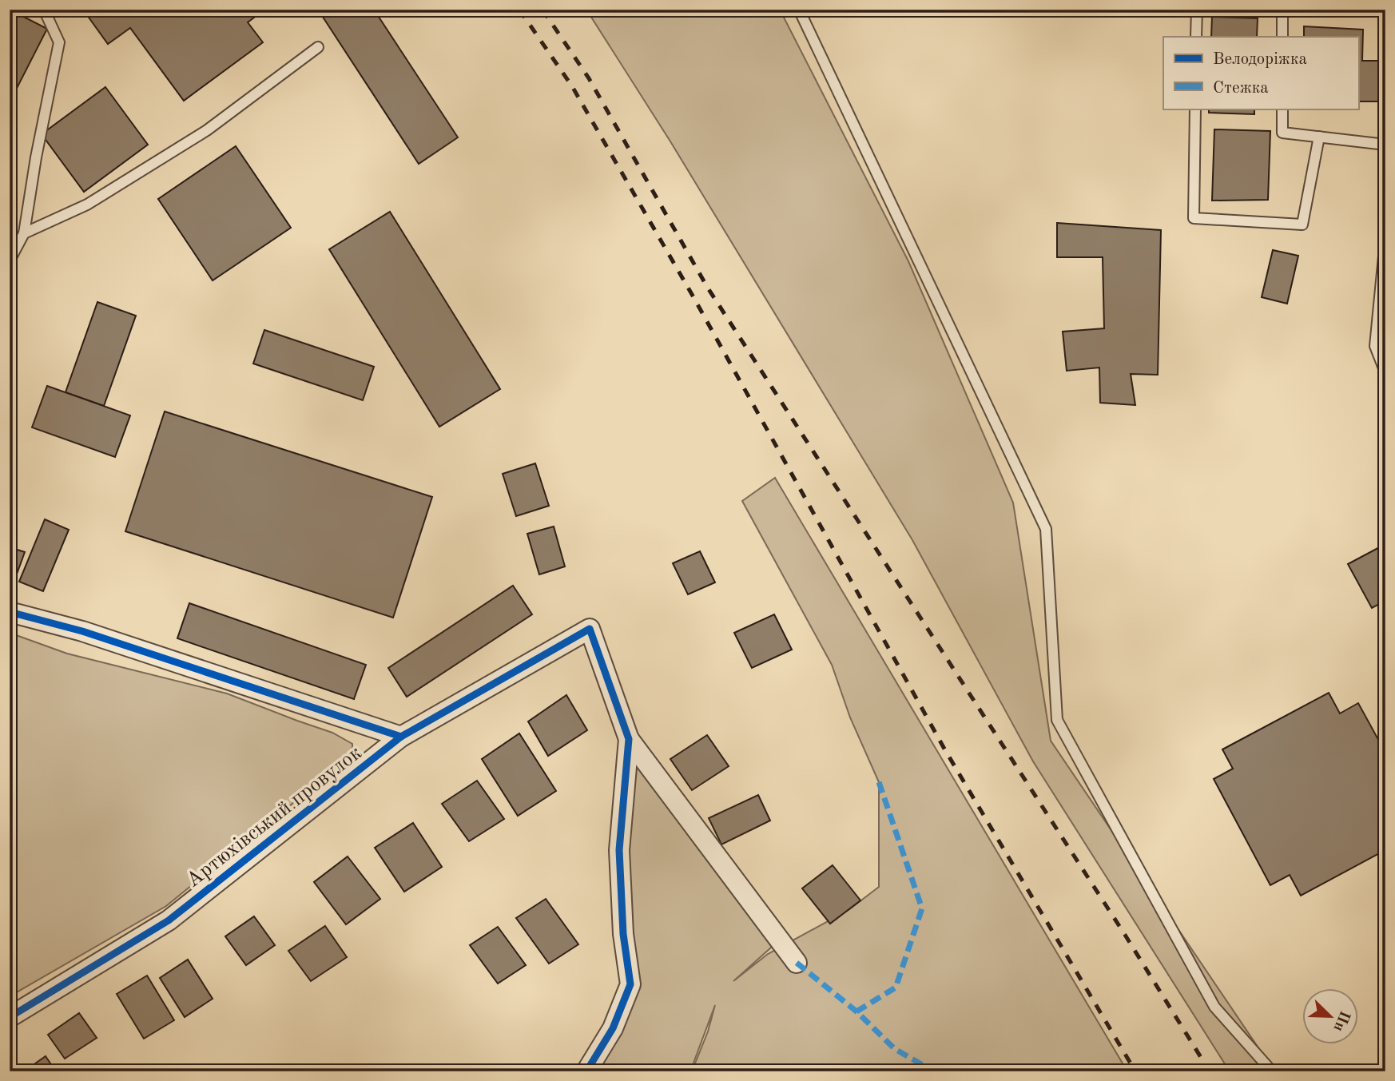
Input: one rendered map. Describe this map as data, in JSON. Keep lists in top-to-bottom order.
{
  "streets": {
    "street": ["Артюхівський провулок"]
  },
  "legend": ["Велодоріжка", "Стежка"],
  "north": "bottom right"
}
